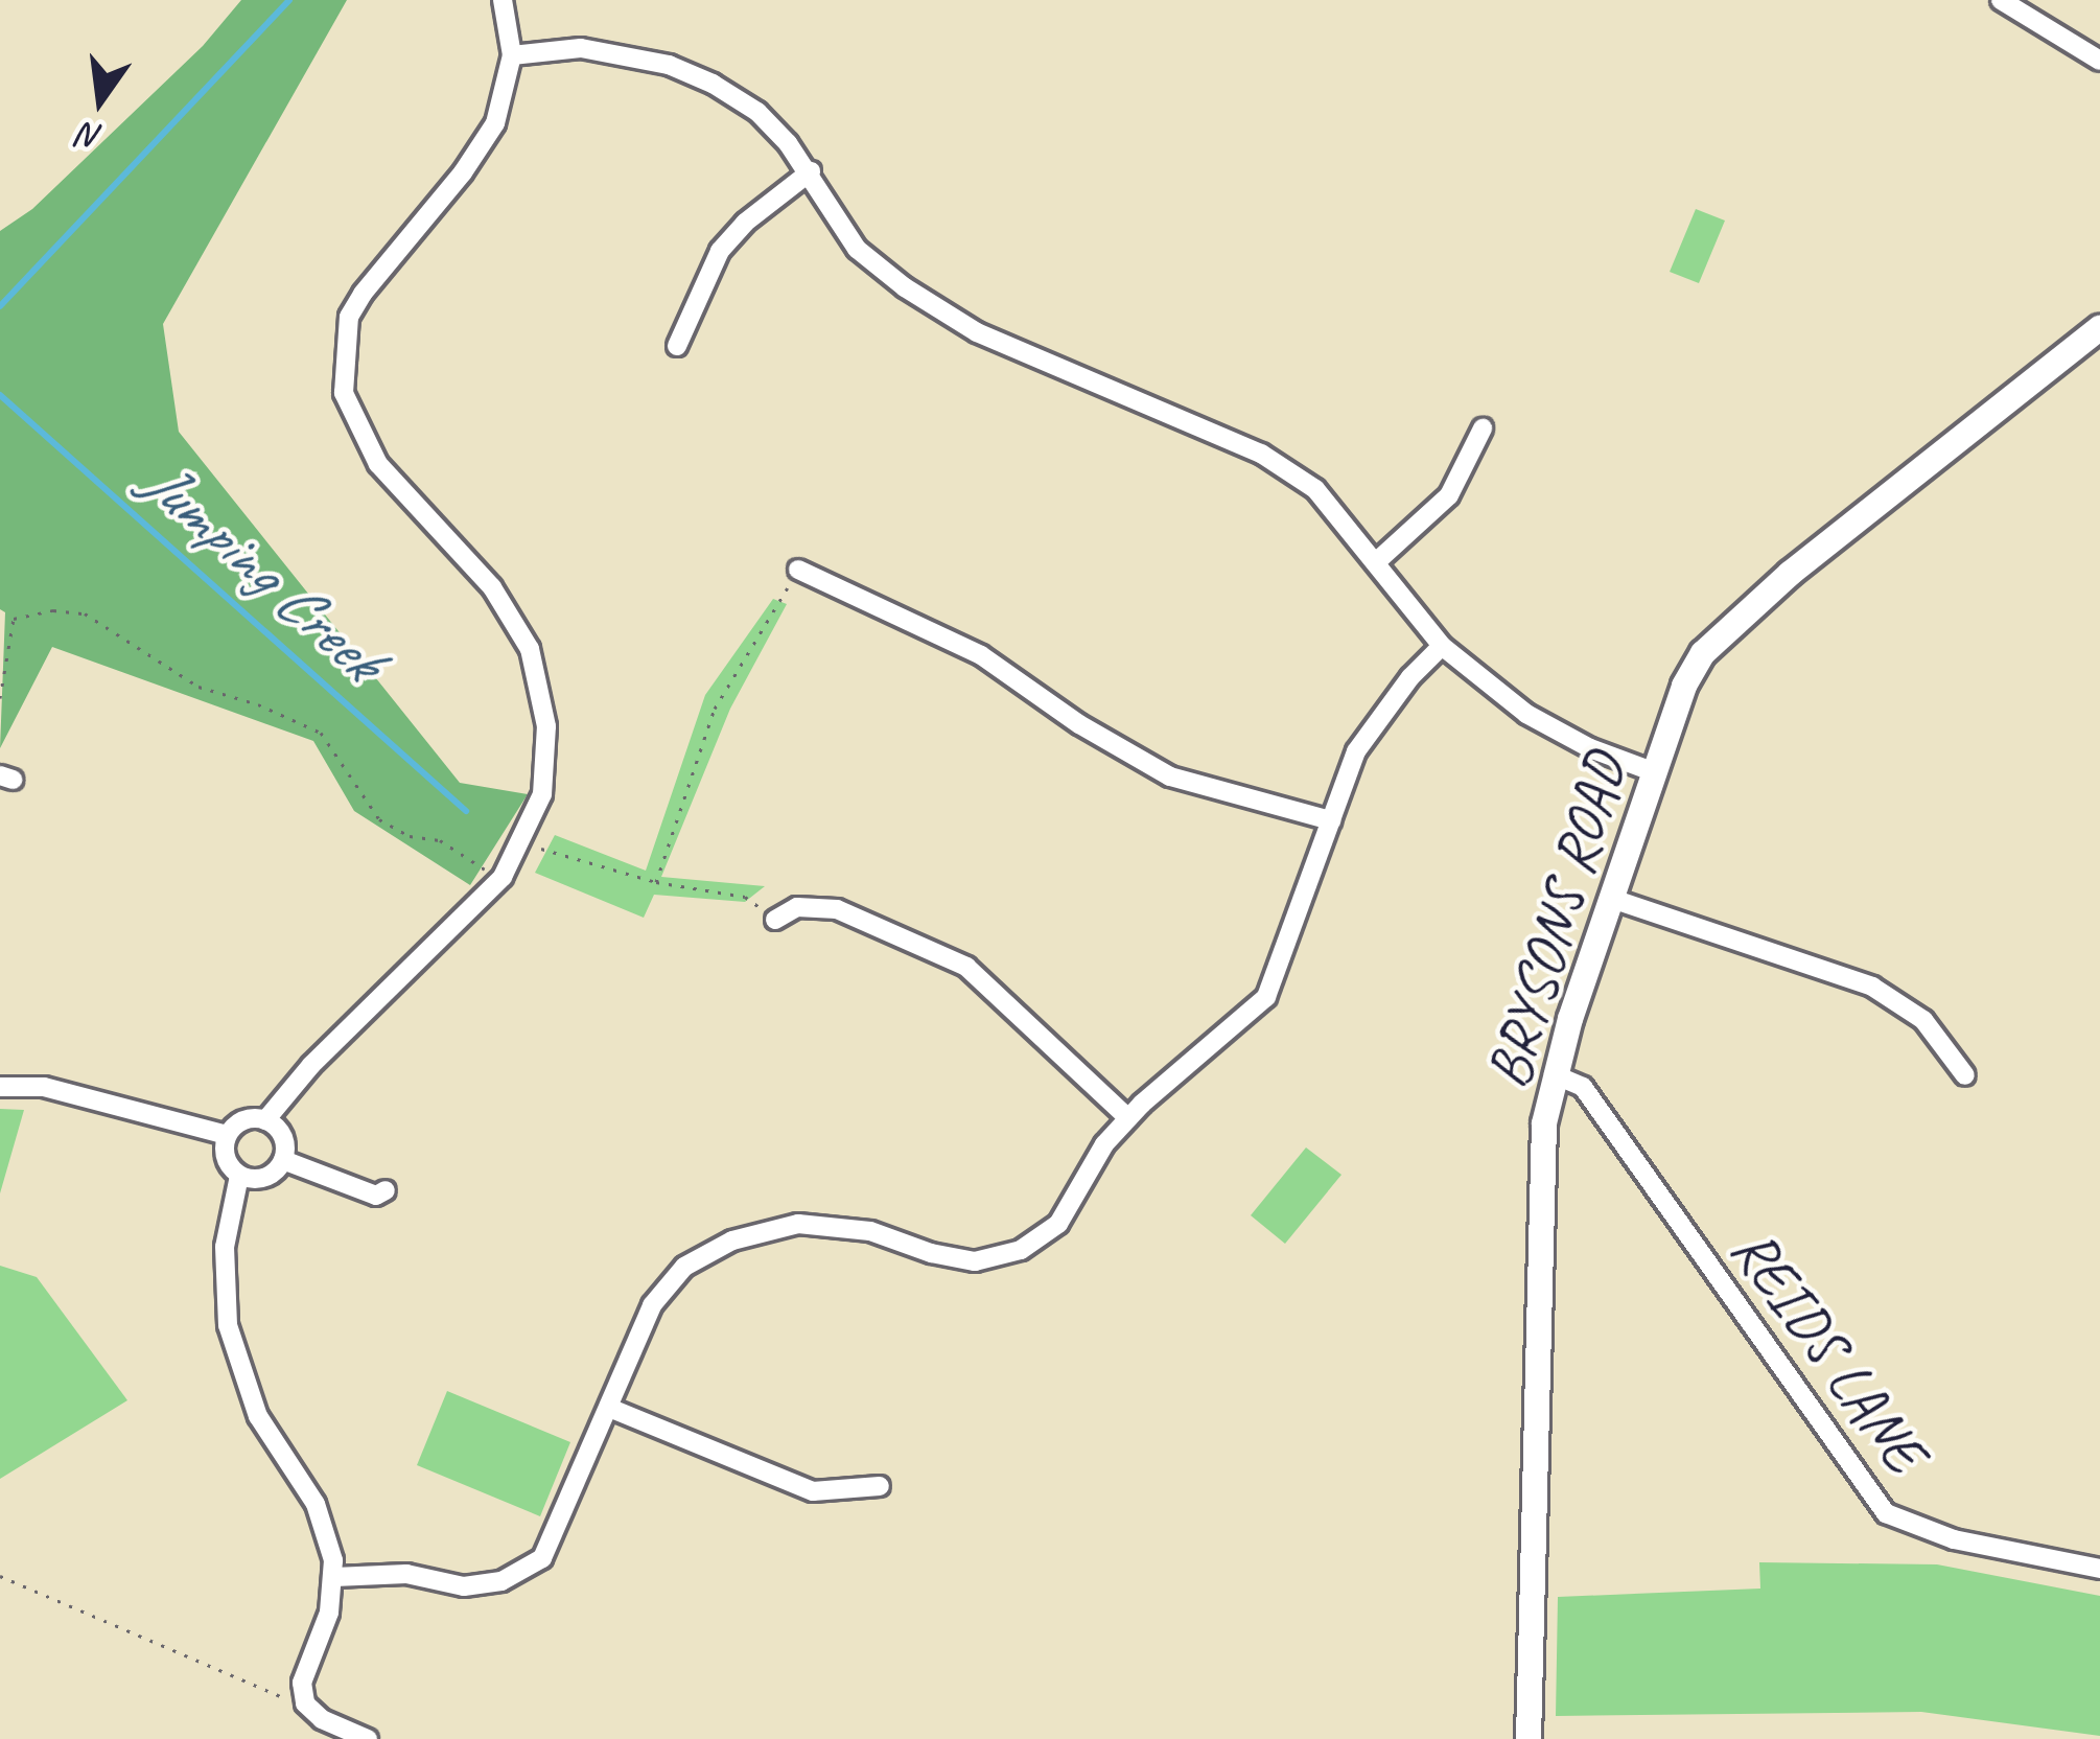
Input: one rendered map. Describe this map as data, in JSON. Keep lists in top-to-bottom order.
{
  "streets": {
    "street": ["BRYSONS ROAD", "REIDS LANE"]
  },
  "crossings": [
    ["BRYSONS ROAD", "REIDS LANE"]
  ],
  "water": ["Jumping Creek"],
  "north": "bottom"
}
